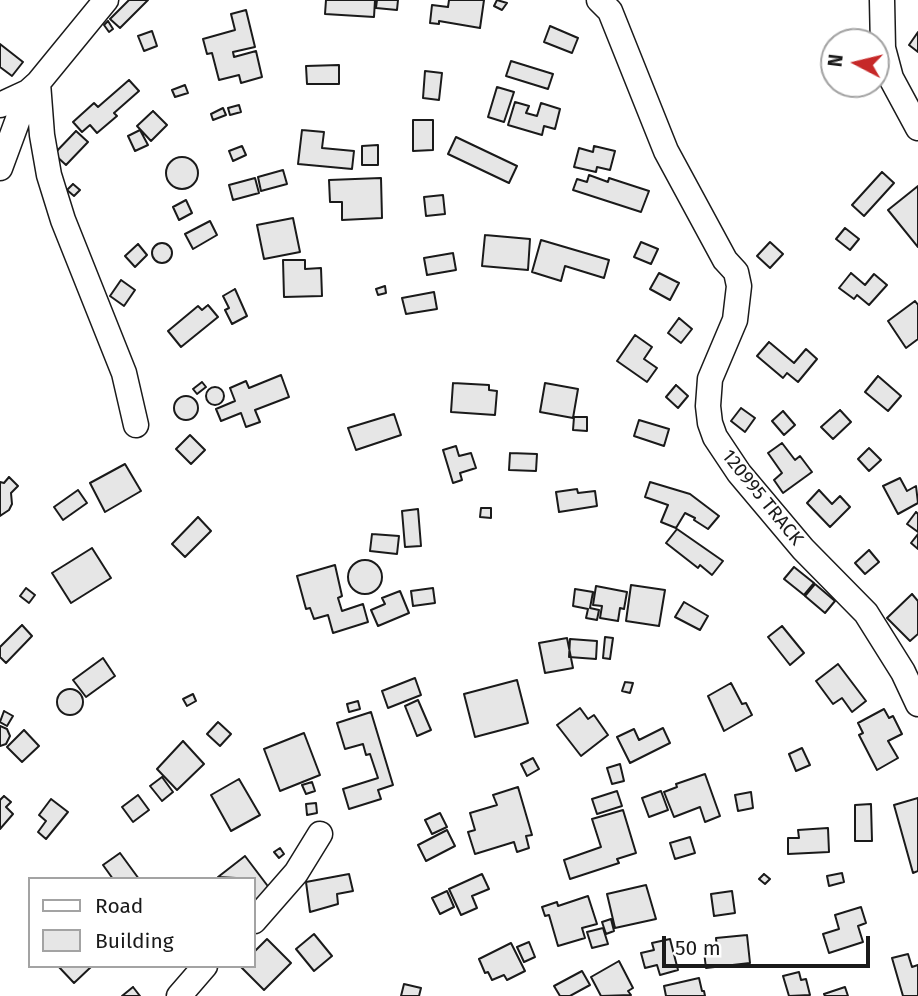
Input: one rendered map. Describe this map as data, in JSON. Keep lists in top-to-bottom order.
{
  "streets": {
    "street": ["120995 TRACK"]
  },
  "legend": ["Road", "Building"],
  "scale_bar": "50 m",
  "north": "left"
}
